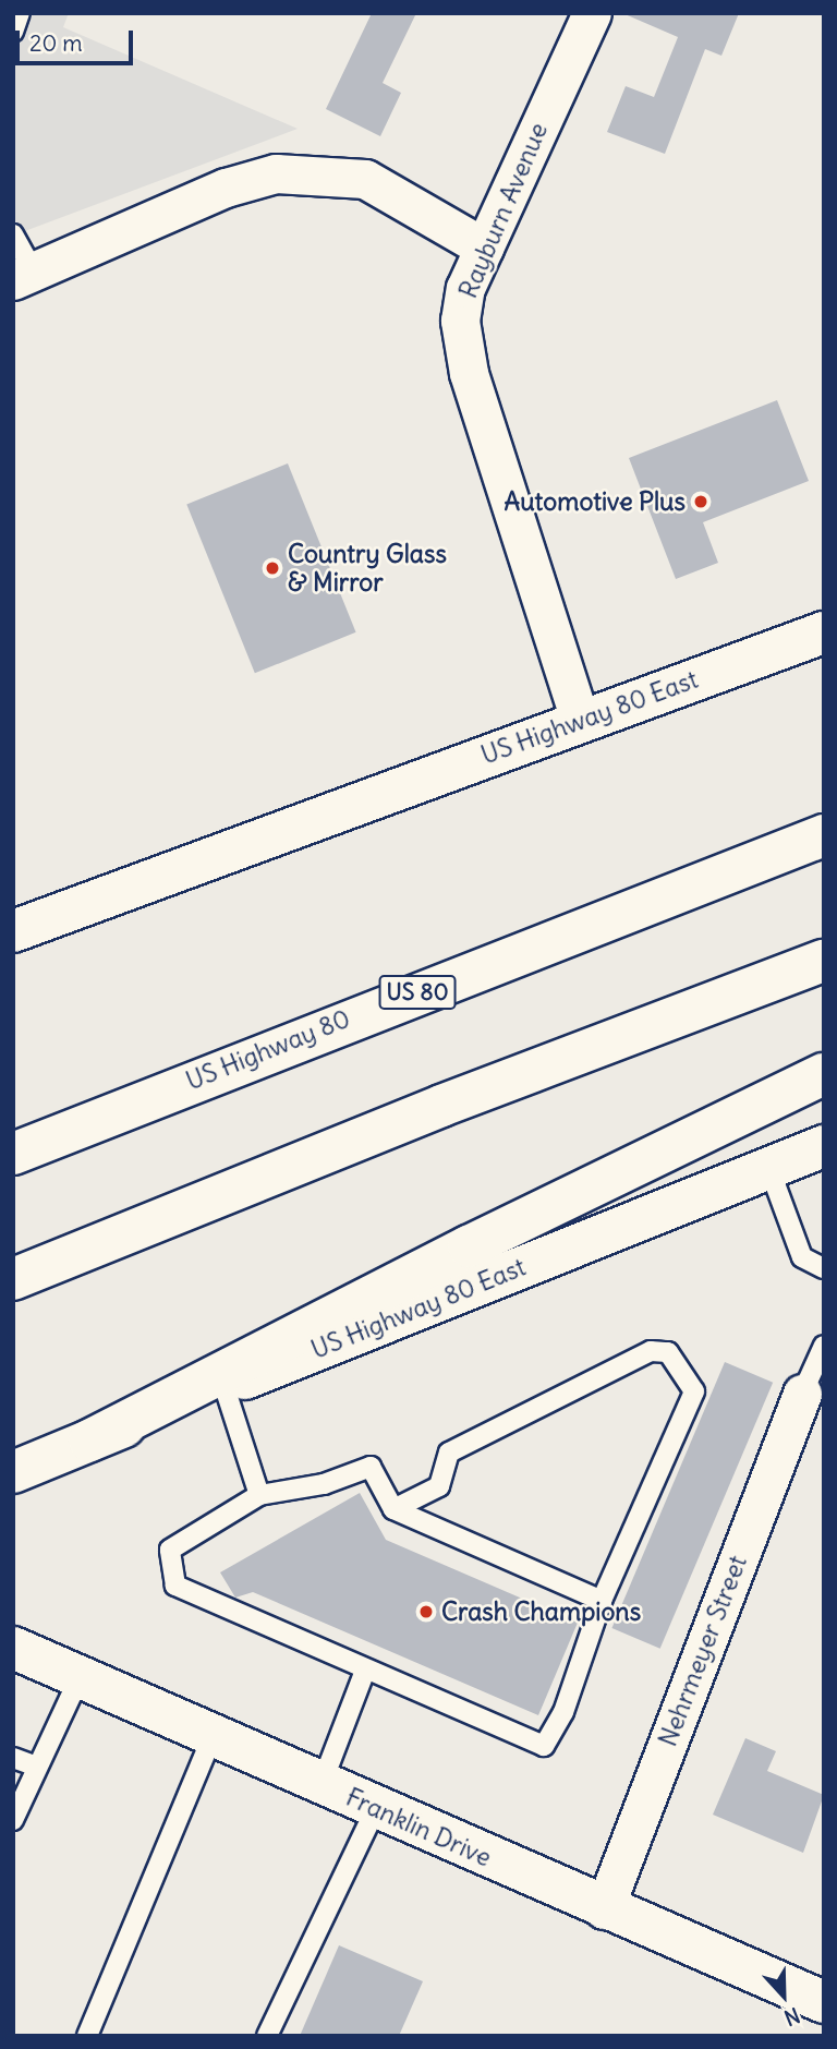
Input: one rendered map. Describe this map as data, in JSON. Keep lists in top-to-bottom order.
{
  "streets": {
    "main road": [
      "US Highway 80 East",
      "US 80",
      "US Highway 80",
      "Franklin Drive"
    ],
    "street": ["Rayburn Avenue", "Nehrmeyer Street"]
  },
  "crossings": [
    ["Rayburn Avenue", "US Highway 80 East"],
    ["Nehrmeyer Street", "Franklin Drive"]
  ],
  "places": ["Automotive Plus", "Country Glass & Mirror", "Crash Champions"],
  "scale_bar": "20 m",
  "north": "bottom"
}
